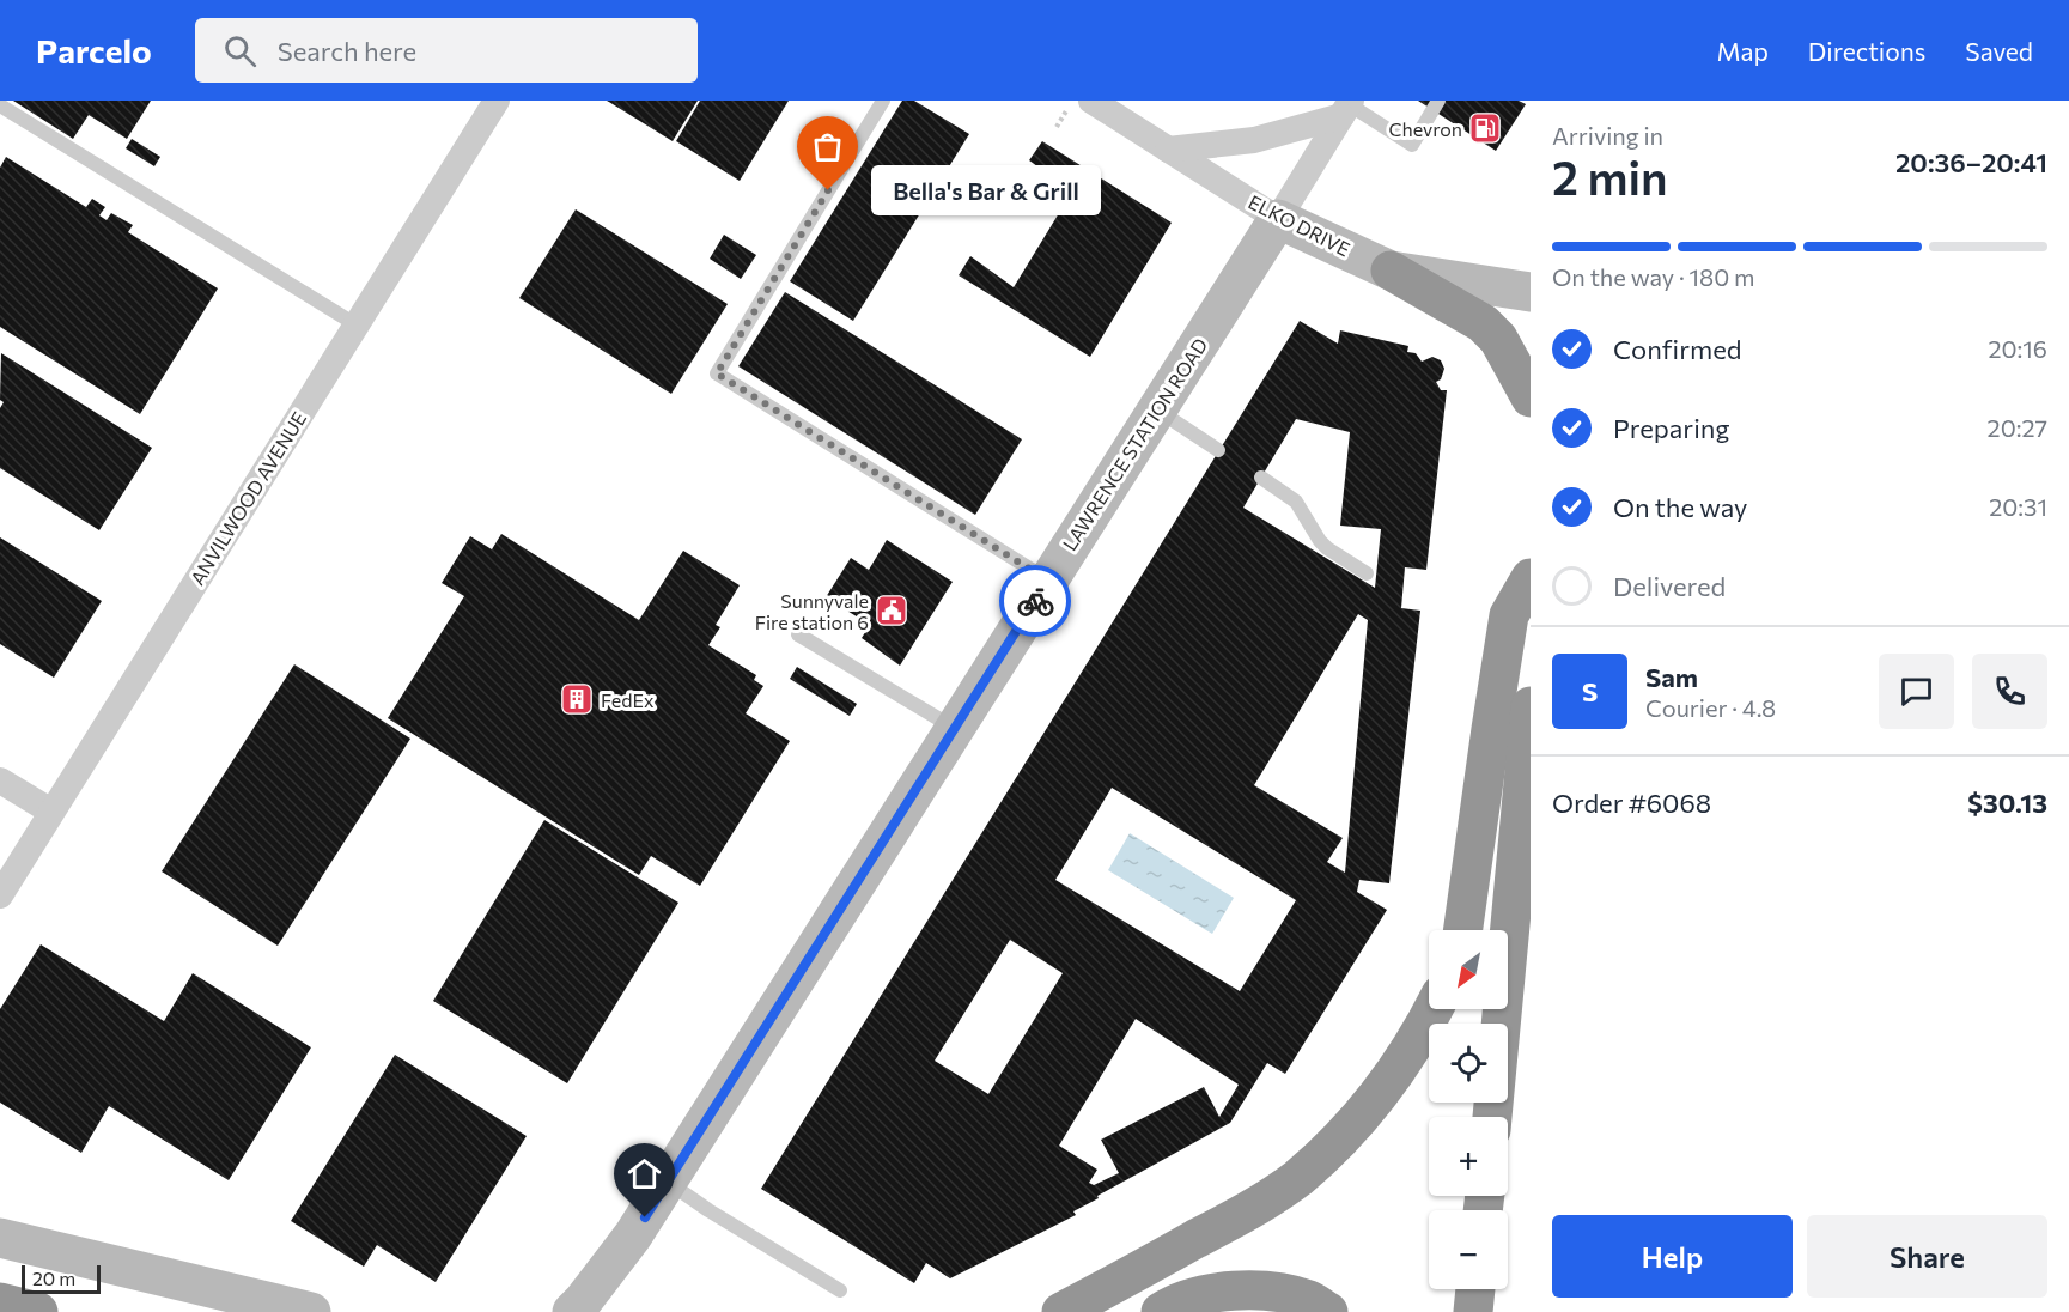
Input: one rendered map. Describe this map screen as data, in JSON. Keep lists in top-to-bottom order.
{
  "streets": {
    "street": ["ELKO DRIVE", "LAWRENCE STATION ROAD", "ANVILWOOD AVENUE"]
  },
  "crossings": [
    ["ELKO DRIVE", "LAWRENCE STATION ROAD"]
  ],
  "places": {
    "fuel station": ["Chevron"],
    "other": ["Bella's Bar & Grill"],
    "public building": ["Sunnyvale Fire station 6"],
    "building": ["FedEx"]
  },
  "scale_bar": "20 m",
  "north": "bottom left",
  "page": {
    "header": "Parcelo",
    "search": "Search here",
    "nav": ["Map", "Directions", "Saved"],
    "heading": ["2 min", "Arriving in", "20:36–20:41"],
    "panel": [
      "Sam",
      "Courier · 4.8",
      "Order #6068",
      "$30.13"
    ],
    "bubble": "Bella's Bar & Grill",
    "bar": "On the way · 180 m",
    "list": [
      ["Confirmed", "20:16"],
      ["Preparing", "20:27"],
      ["On the way", "20:31"],
      "Delivered"
    ],
    "round": "S",
    "map_buttons": ["+", "−"],
    "buttons": ["Help", "Share"],
    "scale": "20 m"
  }
}
